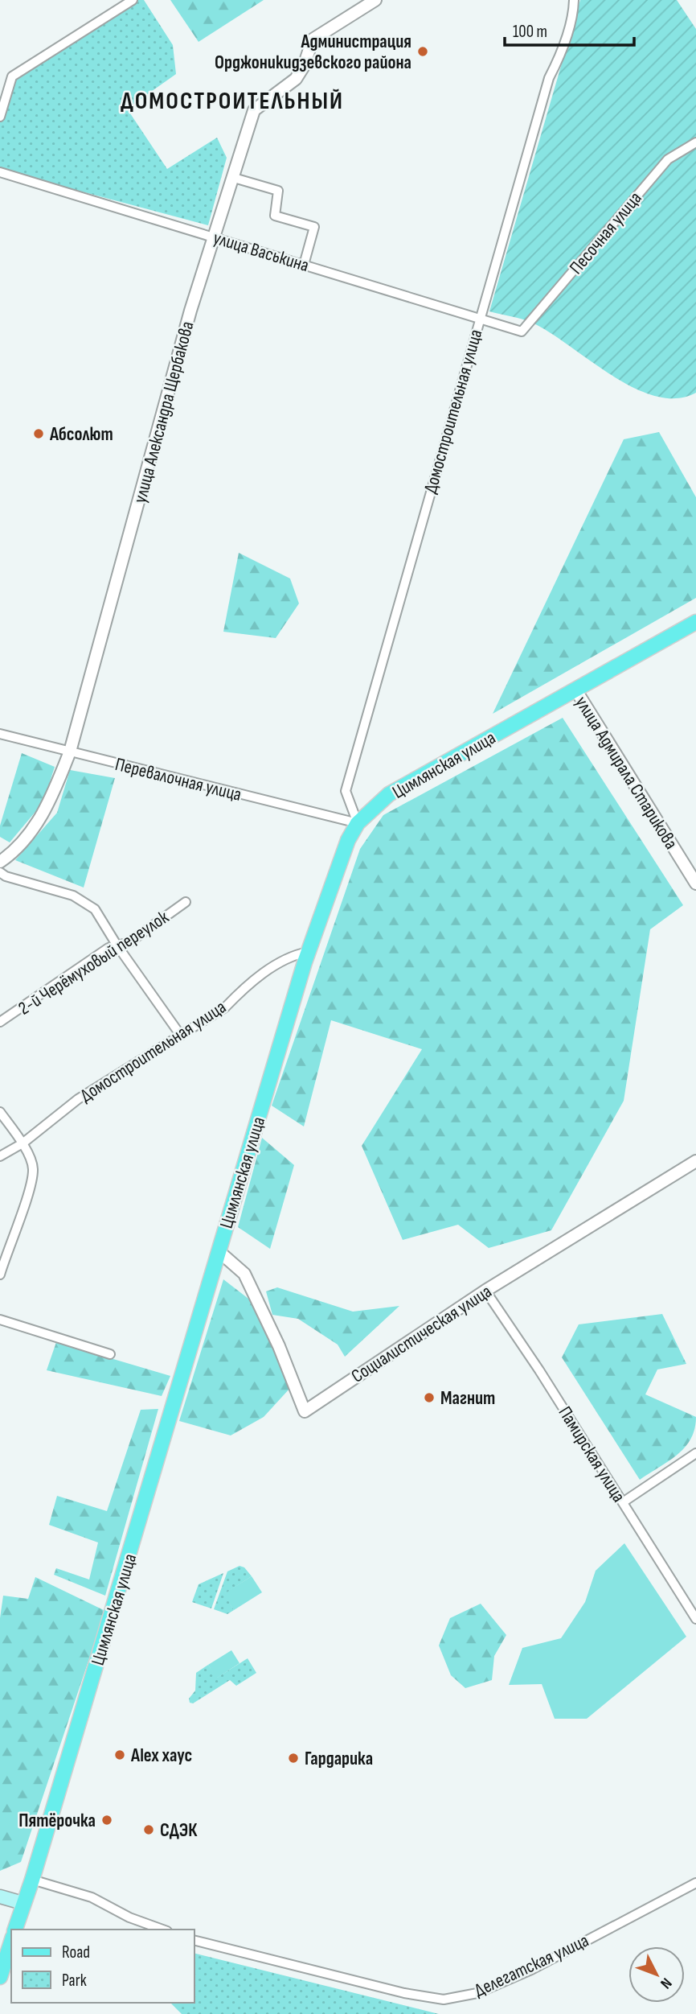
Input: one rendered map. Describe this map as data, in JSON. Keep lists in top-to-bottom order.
{
  "streets": {
    "main road": ["Цимлянская улица"],
    "street": [
      "Песочная улица",
      "улица Васькина",
      "Домостроительная улица",
      "улица Александра Щербакова",
      "улица Адмирала Старикова",
      "Перевалочная улица",
      "2-й Черёмуховый переулок",
      "Социалистическая улица",
      "Памирская улица",
      "Делегатская улица"
    ]
  },
  "crossings": [
    ["Песочная улица", "улица Васькина"],
    ["улица Васькина", "Домостроительная улица"],
    ["улица Васькина", "улица Александра Щербакова"],
    ["Домостроительная улица", "Цимлянская улица"],
    ["Домостроительная улица", "Перевалочная улица"],
    ["улица Александра Щербакова", "Перевалочная улица"],
    ["Цимлянская улица", "улица Адмирала Старикова"],
    ["Цимлянская улица", "Перевалочная улица"],
    ["Цимлянская улица", "Социалистическая улица"],
    ["Социалистическая улица", "Памирская улица"]
  ],
  "districts": ["ДОМОСТРОИТЕЛЬНЫЙ"],
  "places": [
    "Администрация Орджоникидзевского района",
    "Абсолют",
    "Магнит",
    "Alex хаус",
    "Гардарика",
    "Пятёрочка",
    "СДЭК"
  ],
  "legend": ["Road", "Park"],
  "scale_bar": "100 m",
  "north": "bottom right"
}
